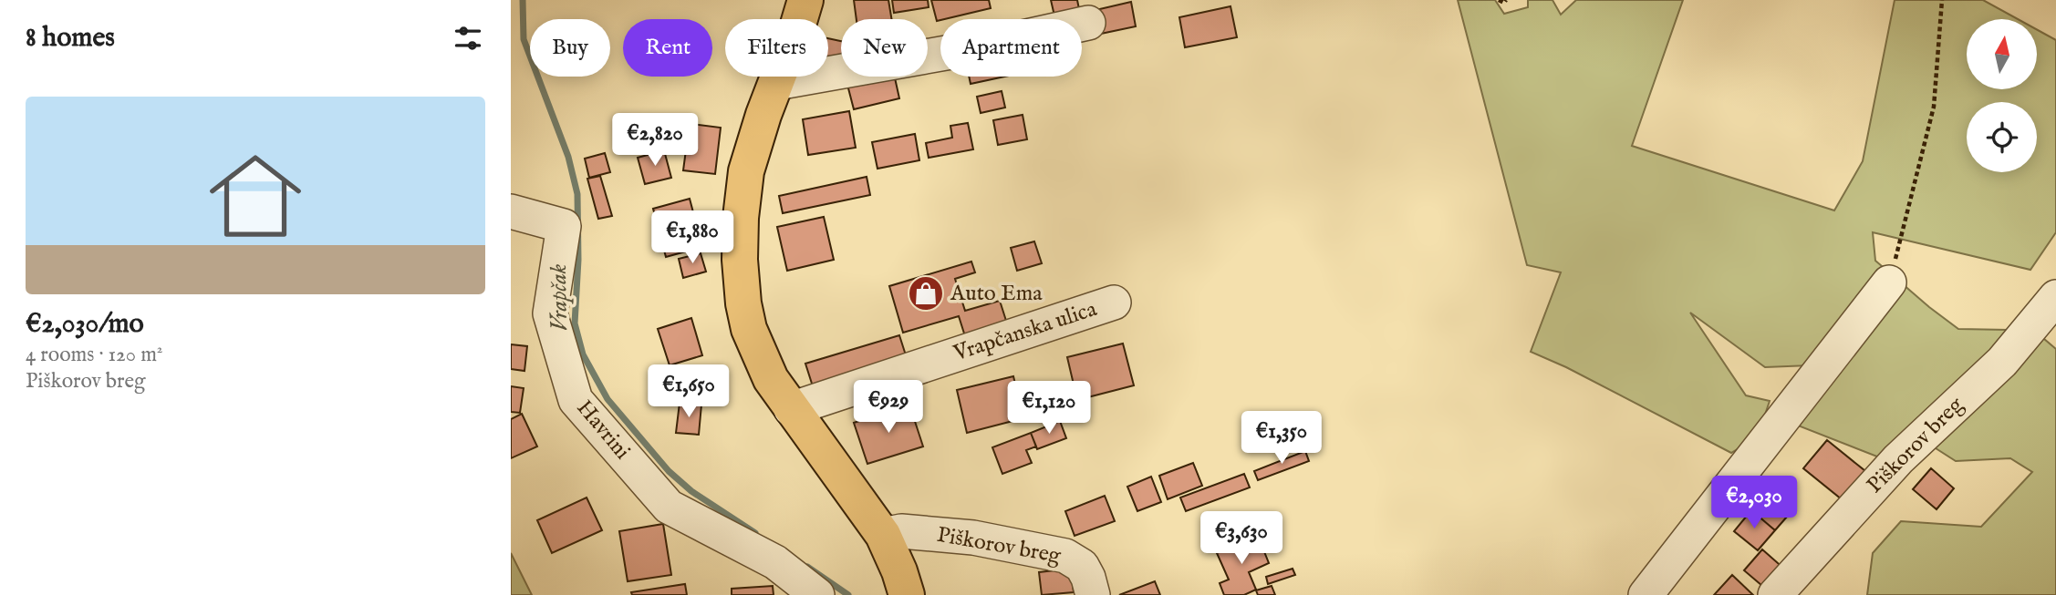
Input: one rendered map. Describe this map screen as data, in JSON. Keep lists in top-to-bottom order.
{
  "streets": {
    "street": ["Vrapčanska ulica", "Havrini", "Piškorov breg"]
  },
  "water": ["Vrapčak"],
  "places": {
    "shop": ["Auto Ema"]
  },
  "north": "top",
  "page": {
    "heading": "8 homes",
    "chip": [
      "Buy",
      "Rent",
      "Filters",
      "New",
      "Apartment"
    ],
    "list": [
      {
        "name": "€2,030/mo",
        "note": "4 rooms · 120 m² · Piškorov breg"
      }
    ],
    "price": [
      "€2,820",
      "€1,880",
      "€1,650",
      "€929",
      "€1,120",
      "€1,350",
      "€2,030",
      "€3,630"
    ]
  }
}
